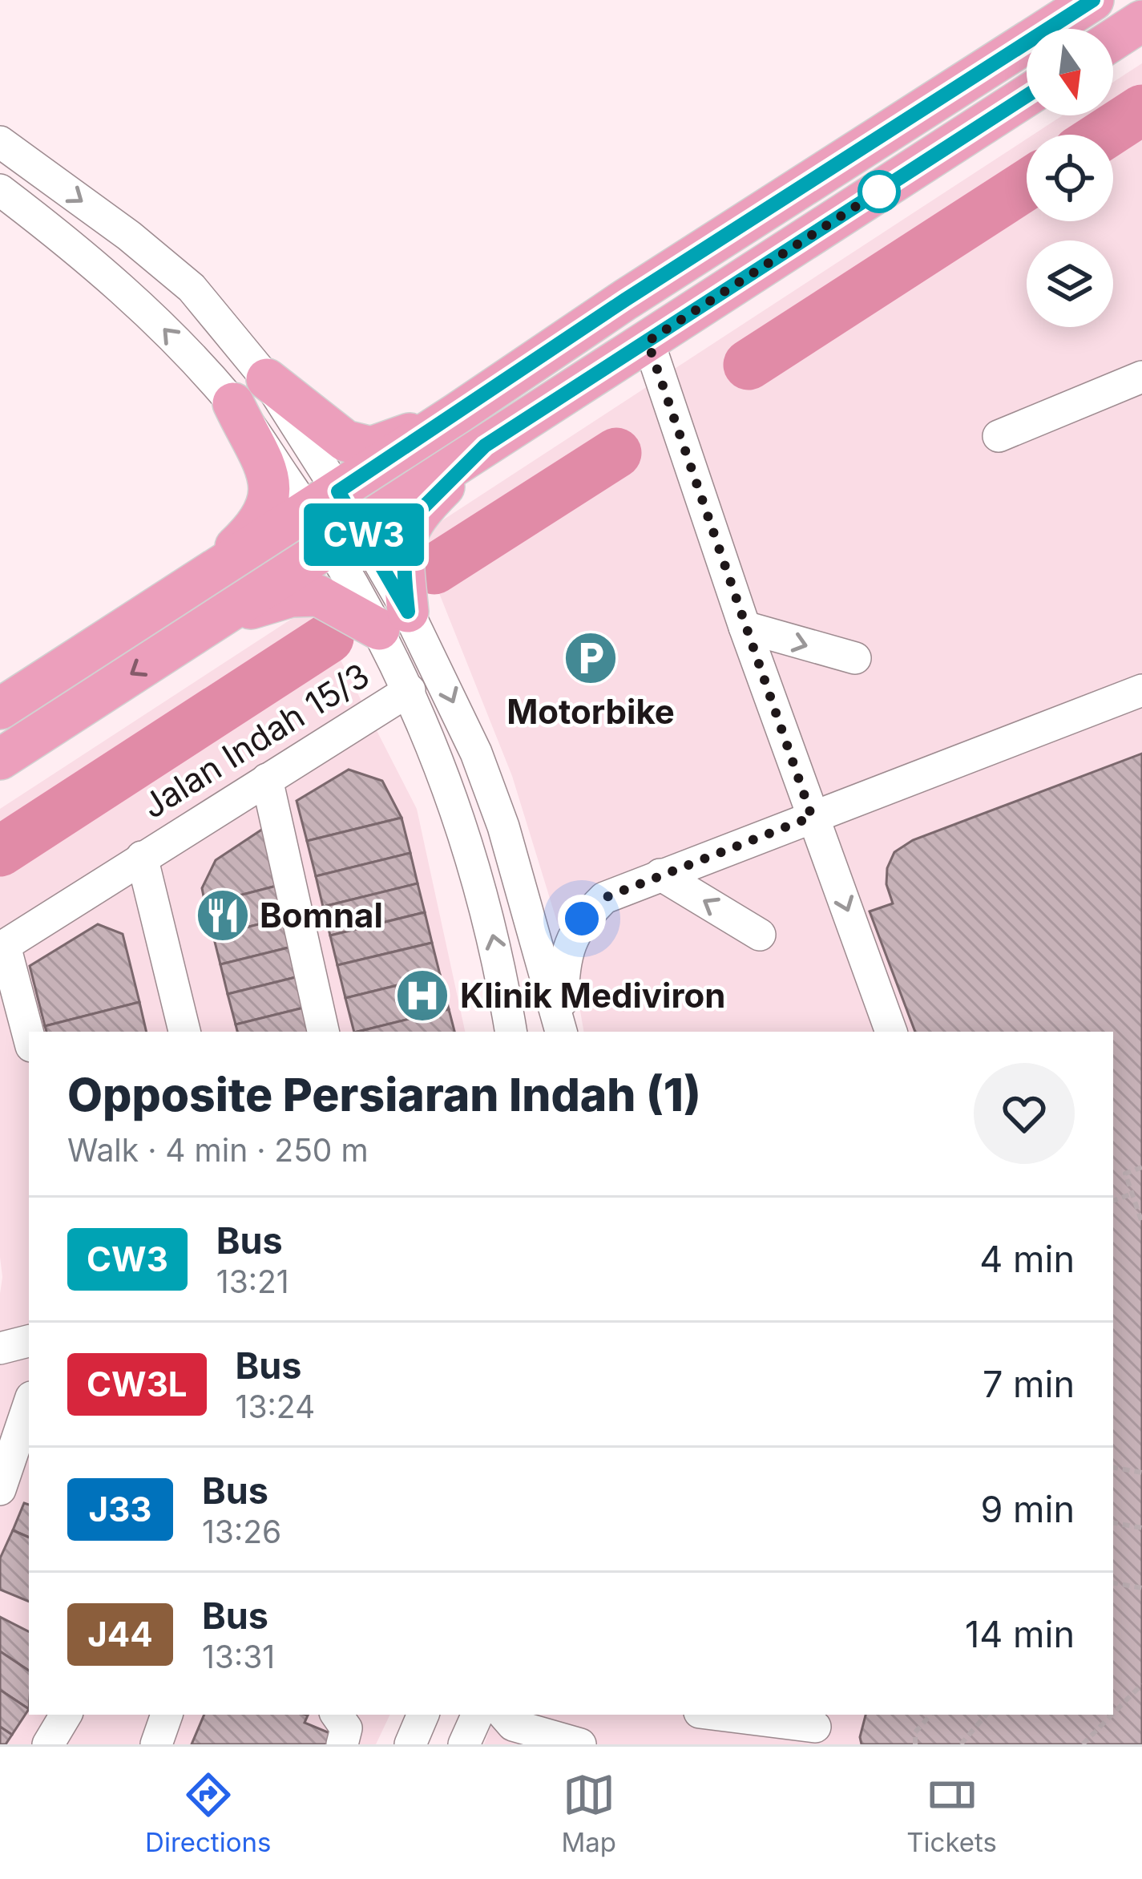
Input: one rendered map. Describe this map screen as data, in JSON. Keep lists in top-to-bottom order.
{
  "streets": {
    "street": ["Jalan Indah 15/3"]
  },
  "places": {
    "parking": ["Motorbike"],
    "restaurant": ["Bomnal"],
    "hospital": ["Klinik Mediviron"]
  },
  "lines": ["bus line CW3"],
  "north": "bottom",
  "page": {
    "on_map": "CW3",
    "heading": ["Opposite Persiaran Indah (1)", "Walk · 4 min · 250 m"],
    "list": [
      {
        "mark": "CW3",
        "name": "Bus",
        "note": "13:21",
        "value": "4 min"
      },
      {
        "mark": "CW3L",
        "name": "Bus",
        "note": "13:24",
        "value": "7 min"
      },
      {
        "mark": "J33",
        "name": "Bus",
        "note": "13:26",
        "value": "9 min"
      },
      {
        "mark": "J44",
        "name": "Bus",
        "note": "13:31",
        "value": "14 min"
      }
    ],
    "tabs": ["Directions", "Map", "Tickets"]
  }
}
